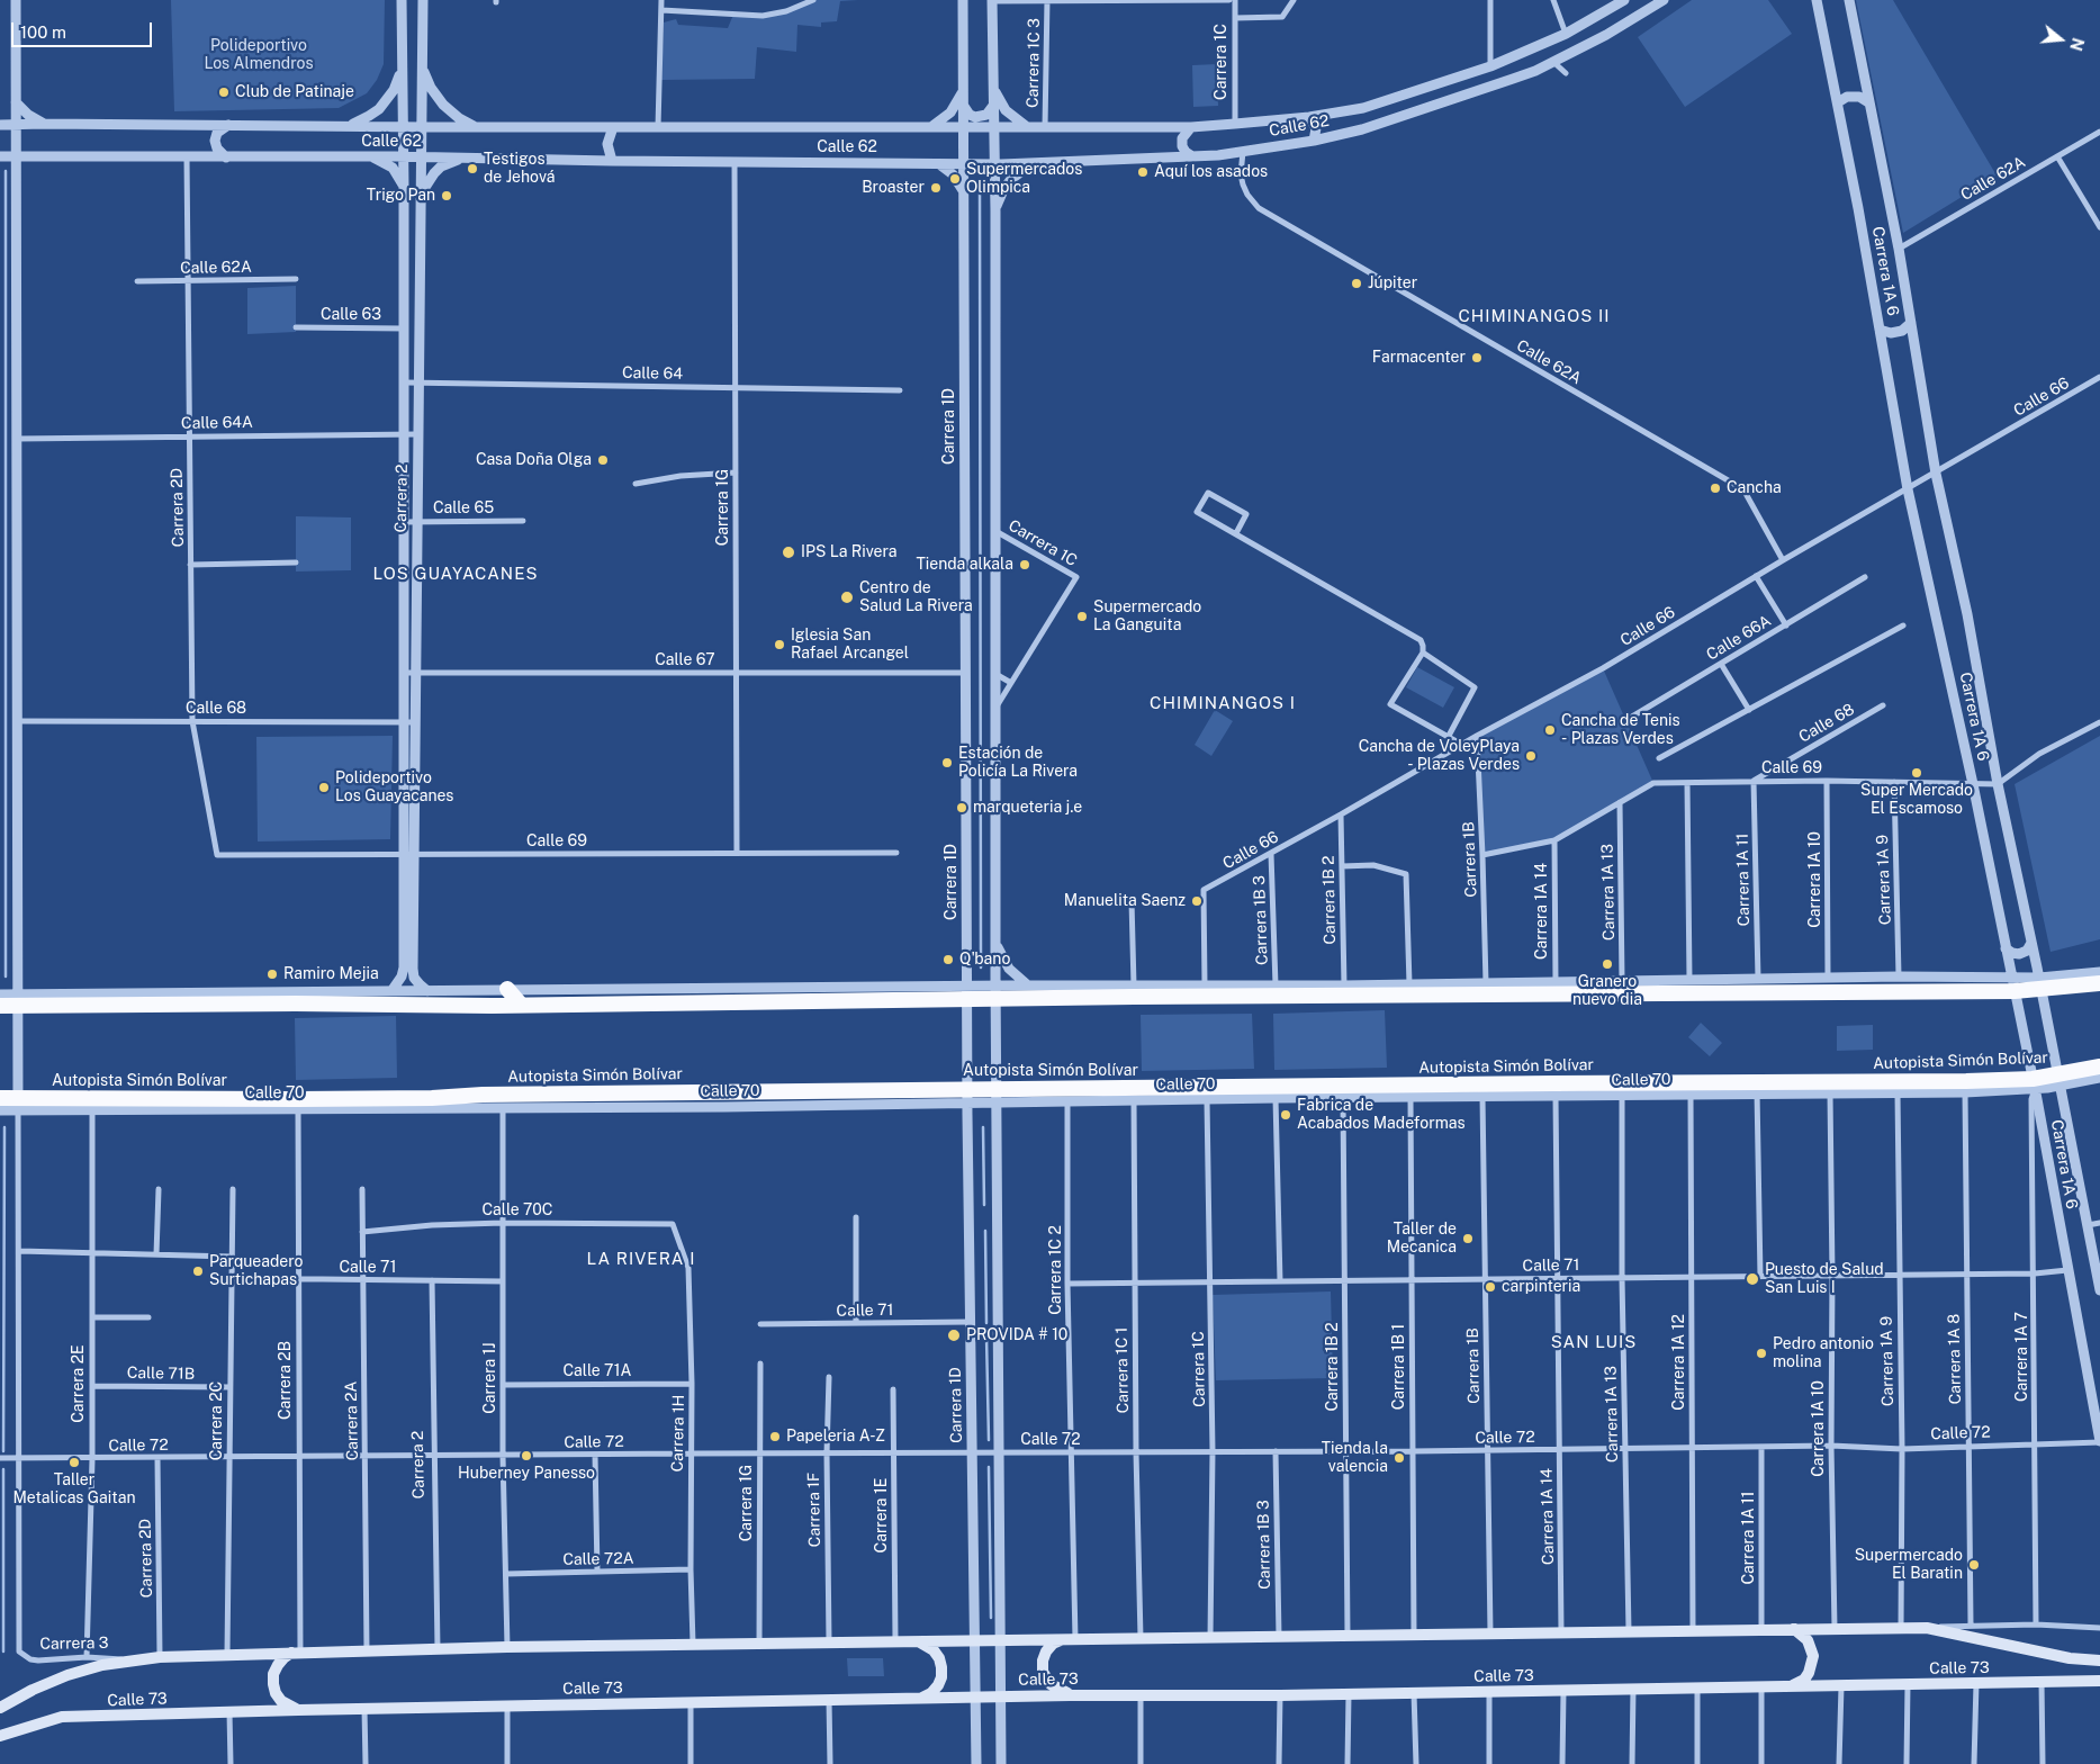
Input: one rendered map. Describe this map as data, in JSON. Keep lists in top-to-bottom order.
{
  "streets": {
    "highway": ["Autopista Simón Bolívar"],
    "main road": ["Calle 73"],
    "street": [
      "Carrera 1C",
      "Carrera 1C 3",
      "Calle 62",
      "Calle 62A",
      "Carrera 1A 6",
      "Calle 63",
      "Calle 64",
      "Calle 66",
      "Calle 64A",
      "Carrera 1D",
      "Carrera 2",
      "Carrera 2D",
      "Carrera 1G",
      "Calle 65",
      "Calle 66A",
      "Calle 67",
      "Calle 68",
      "Calle 69",
      "Carrera 1B",
      "Carrera 1A 11",
      "Carrera 1A 10",
      "Carrera 1A 9",
      "Carrera 1A 13",
      "Carrera 1B 2",
      "Carrera 1A 14",
      "Carrera 1B 3",
      "Calle 70",
      "Calle 70C",
      "Calle 71",
      "Carrera 1C 2",
      "Carrera 1A 7",
      "Carrera 1A 8",
      "Carrera 1A 12",
      "Carrera 1B 1",
      "Carrera 1C 1",
      "Calle 71A",
      "Calle 71B",
      "Carrera 1J",
      "Carrera 2B",
      "Carrera 2E",
      "Carrera 2C",
      "Carrera 2A",
      "Carrera 1H",
      "Calle 72",
      "Carrera 1F",
      "Carrera 1E",
      "Calle 72A",
      "Carrera 3"
    ]
  },
  "crossings": [
    ["Carrera 1C", "Calle 62"],
    ["Carrera 1C", "Autopista Simón Bolívar"],
    ["Carrera 1C", "Calle 70"],
    ["Carrera 1C", "Calle 71"],
    ["Carrera 1C", "Calle 72"],
    ["Carrera 1C", "Calle 73"],
    ["Carrera 1C 3", "Calle 62"],
    ["Calle 62", "Calle 62A"],
    ["Calle 62", "Carrera 1D"],
    ["Calle 62", "Carrera 2"],
    ["Calle 62", "Carrera 2D"],
    ["Calle 62", "Carrera 1G"],
    ["Calle 62", "Carrera 3"],
    ["Calle 62A", "Carrera 1A 6"],
    ["Calle 62A", "Calle 66"],
    ["Calle 62A", "Carrera 2D"],
    ["Carrera 1A 6", "Calle 66"],
    ["Carrera 1A 6", "Calle 69"],
    ["Carrera 1A 6", "Autopista Simón Bolívar"],
    ["Carrera 1A 6", "Calle 70"],
    ["Carrera 1A 6", "Calle 71"],
    ["Carrera 1A 6", "Carrera 1A 7"],
    ["Carrera 1A 6", "Calle 72"],
    ["Calle 63", "Carrera 2"],
    ["Calle 64", "Carrera 2"],
    ["Calle 64", "Carrera 1G"],
    ["Calle 66", "Carrera 1B"],
    ["Calle 66", "Carrera 1B 2"],
    ["Calle 66", "Carrera 1B 3"],
    ["Calle 64A", "Carrera 2"],
    ["Calle 64A", "Carrera 2D"],
    ["Calle 64A", "Carrera 3"],
    ["Carrera 1D", "Calle 67"],
    ["Carrera 1D", "Autopista Simón Bolívar"],
    ["Carrera 1D", "Calle 71"],
    ["Carrera 1D", "Calle 72"],
    ["Carrera 1D", "Calle 73"],
    ["Carrera 2", "Calle 65"],
    ["Carrera 2", "Calle 67"],
    ["Carrera 2", "Calle 68"],
    ["Carrera 2", "Calle 69"],
    ["Carrera 2", "Calle 71"],
    ["Carrera 2", "Calle 72"],
    ["Carrera 2", "Calle 73"],
    ["Carrera 2D", "Calle 68"],
    ["Carrera 2D", "Calle 69"],
    ["Carrera 2D", "Calle 72"],
    ["Carrera 2D", "Calle 73"],
    ["Carrera 1G", "Calle 67"],
    ["Carrera 1G", "Calle 69"],
    ["Carrera 1G", "Calle 72"],
    ["Carrera 1G", "Calle 73"],
    ["Calle 68", "Calle 69"],
    ["Calle 68", "Carrera 1A 11"],
    ["Calle 68", "Carrera 3"],
    ["Calle 69", "Carrera 1B"],
    ["Calle 69", "Carrera 1A 11"],
    ["Calle 69", "Carrera 1A 10"],
    ["Calle 69", "Carrera 1A 9"],
    ["Calle 69", "Carrera 1A 13"],
    ["Calle 69", "Carrera 1A 14"],
    ["Carrera 1B", "Calle 70"],
    ["Carrera 1B", "Calle 71"],
    ["Carrera 1B", "Calle 72"],
    ["Carrera 1B", "Calle 73"],
    ["Carrera 1A 11", "Calle 72"],
    ["Carrera 1A 11", "Calle 73"],
    ["Carrera 1A 10", "Calle 70"],
    ["Carrera 1A 10", "Calle 71"],
    ["Carrera 1A 10", "Calle 72"],
    ["Carrera 1A 10", "Calle 73"],
    ["Carrera 1A 9", "Calle 70"],
    ["Carrera 1A 9", "Calle 71"],
    ["Carrera 1A 9", "Calle 72"],
    ["Carrera 1A 9", "Calle 73"],
    ["Carrera 1A 13", "Calle 70"],
    ["Carrera 1A 13", "Calle 71"],
    ["Carrera 1A 13", "Calle 72"],
    ["Carrera 1A 13", "Calle 73"],
    ["Carrera 1B 2", "Calle 70"],
    ["Carrera 1B 2", "Calle 71"],
    ["Carrera 1B 2", "Calle 72"],
    ["Carrera 1B 2", "Calle 73"],
    ["Carrera 1A 14", "Calle 70"],
    ["Carrera 1A 14", "Calle 71"],
    ["Carrera 1A 14", "Calle 72"],
    ["Carrera 1A 14", "Calle 73"],
    ["Carrera 1B 3", "Calle 72"],
    ["Carrera 1B 3", "Calle 73"],
    ["Autopista Simón Bolívar", "Calle 70"],
    ["Autopista Simón Bolívar", "Carrera 1A 7"],
    ["Autopista Simón Bolívar", "Carrera 3"],
    ["Calle 70", "Carrera 1C 2"],
    ["Calle 70", "Carrera 1A 7"],
    ["Calle 70", "Carrera 1A 8"],
    ["Calle 70", "Carrera 1A 12"],
    ["Calle 70", "Carrera 1B 1"],
    ["Calle 70", "Carrera 1C 1"],
    ["Calle 70", "Carrera 1J"],
    ["Calle 70", "Carrera 2B"],
    ["Calle 70", "Carrera 2E"],
    ["Calle 70", "Carrera 3"],
    ["Calle 70C", "Carrera 1J"],
    ["Calle 70C", "Carrera 2A"],
    ["Calle 70C", "Carrera 1H"],
    ["Calle 71", "Carrera 1C 2"],
    ["Calle 71", "Carrera 1A 7"],
    ["Calle 71", "Carrera 1A 8"],
    ["Calle 71", "Carrera 1A 12"],
    ["Calle 71", "Carrera 1B 1"],
    ["Calle 71", "Carrera 1C 1"],
    ["Calle 71", "Carrera 1J"],
    ["Calle 71", "Carrera 2B"],
    ["Calle 71", "Carrera 2C"],
    ["Calle 71", "Carrera 2A"],
    ["Carrera 1C 2", "Calle 72"],
    ["Carrera 1C 2", "Calle 73"],
    ["Carrera 1A 7", "Calle 72"],
    ["Carrera 1A 7", "Calle 73"],
    ["Carrera 1A 8", "Calle 72"],
    ["Carrera 1A 8", "Calle 73"],
    ["Carrera 1A 12", "Calle 72"],
    ["Carrera 1A 12", "Calle 73"],
    ["Carrera 1B 1", "Calle 72"],
    ["Carrera 1B 1", "Calle 73"],
    ["Carrera 1C 1", "Calle 72"],
    ["Carrera 1C 1", "Calle 73"],
    ["Calle 71A", "Carrera 1J"],
    ["Calle 71A", "Carrera 1H"],
    ["Calle 71B", "Carrera 2E"],
    ["Calle 71B", "Carrera 2C"],
    ["Carrera 1J", "Calle 72"],
    ["Carrera 1J", "Calle 72A"],
    ["Carrera 1J", "Calle 73"],
    ["Carrera 2B", "Calle 72"],
    ["Carrera 2B", "Calle 73"],
    ["Carrera 2E", "Calle 72"],
    ["Carrera 2E", "Carrera 3"],
    ["Carrera 2C", "Calle 72"],
    ["Carrera 2C", "Calle 73"],
    ["Carrera 2A", "Calle 72"],
    ["Carrera 2A", "Calle 73"],
    ["Carrera 1H", "Calle 72"],
    ["Carrera 1H", "Calle 72A"],
    ["Carrera 1H", "Calle 73"],
    ["Calle 72", "Carrera 1F"],
    ["Calle 72", "Carrera 1E"],
    ["Calle 72", "Carrera 3"],
    ["Carrera 1F", "Calle 73"],
    ["Carrera 1E", "Calle 73"],
    ["Carrera 3", "Calle 73"]
  ],
  "districts": [
    "CHIMINANGOS II",
    "LOS GUAYACANES",
    "CHIMINANGOS I",
    "LA RIVERA I",
    "SAN LUIS"
  ],
  "parks": ["Polideportivo Los Almendros"],
  "places": [
    "Club de Patinaje",
    "Testigos de Jehová",
    "Aquí los asados",
    "Supermercados Olimpica",
    "Broaster",
    "Trigo Pan",
    "Júpiter",
    "Farmacenter",
    "Casa Doña Olga",
    "Cancha",
    "IPS La Rivera",
    "Tienda alkala",
    "Centro de Salud La Rivera",
    "Supermercado La Ganguita",
    "Iglesia San Rafael Arcangel",
    "Cancha de Tenis - Plazas Verdes",
    "Cancha de VoleyPlaya - Plazas Verdes",
    "Estación de Policía La Rivera",
    "Super Mercado El Escamoso",
    "Polideportivo Los Guayacanes",
    "marqueteria j.e",
    "Manuelita Saenz",
    "Q'bano",
    "Granero nuevo dia",
    "Ramiro Mejia",
    "Fabrica de Acabados Madeformas",
    "Taller de Mecanica",
    "Parqueadero Surtichapas",
    "Puesto de Salud San Luis I",
    "carpinteria",
    "PROVIDA # 10",
    "Pedro antonio molina",
    "Papeleria A-Z",
    "Huberney Panesso",
    "Tienda la valencia",
    "Taller Metalicas Gaitan",
    "Supermercado El Baratin"
  ],
  "scale_bar": "100 m",
  "north": "right"
}
